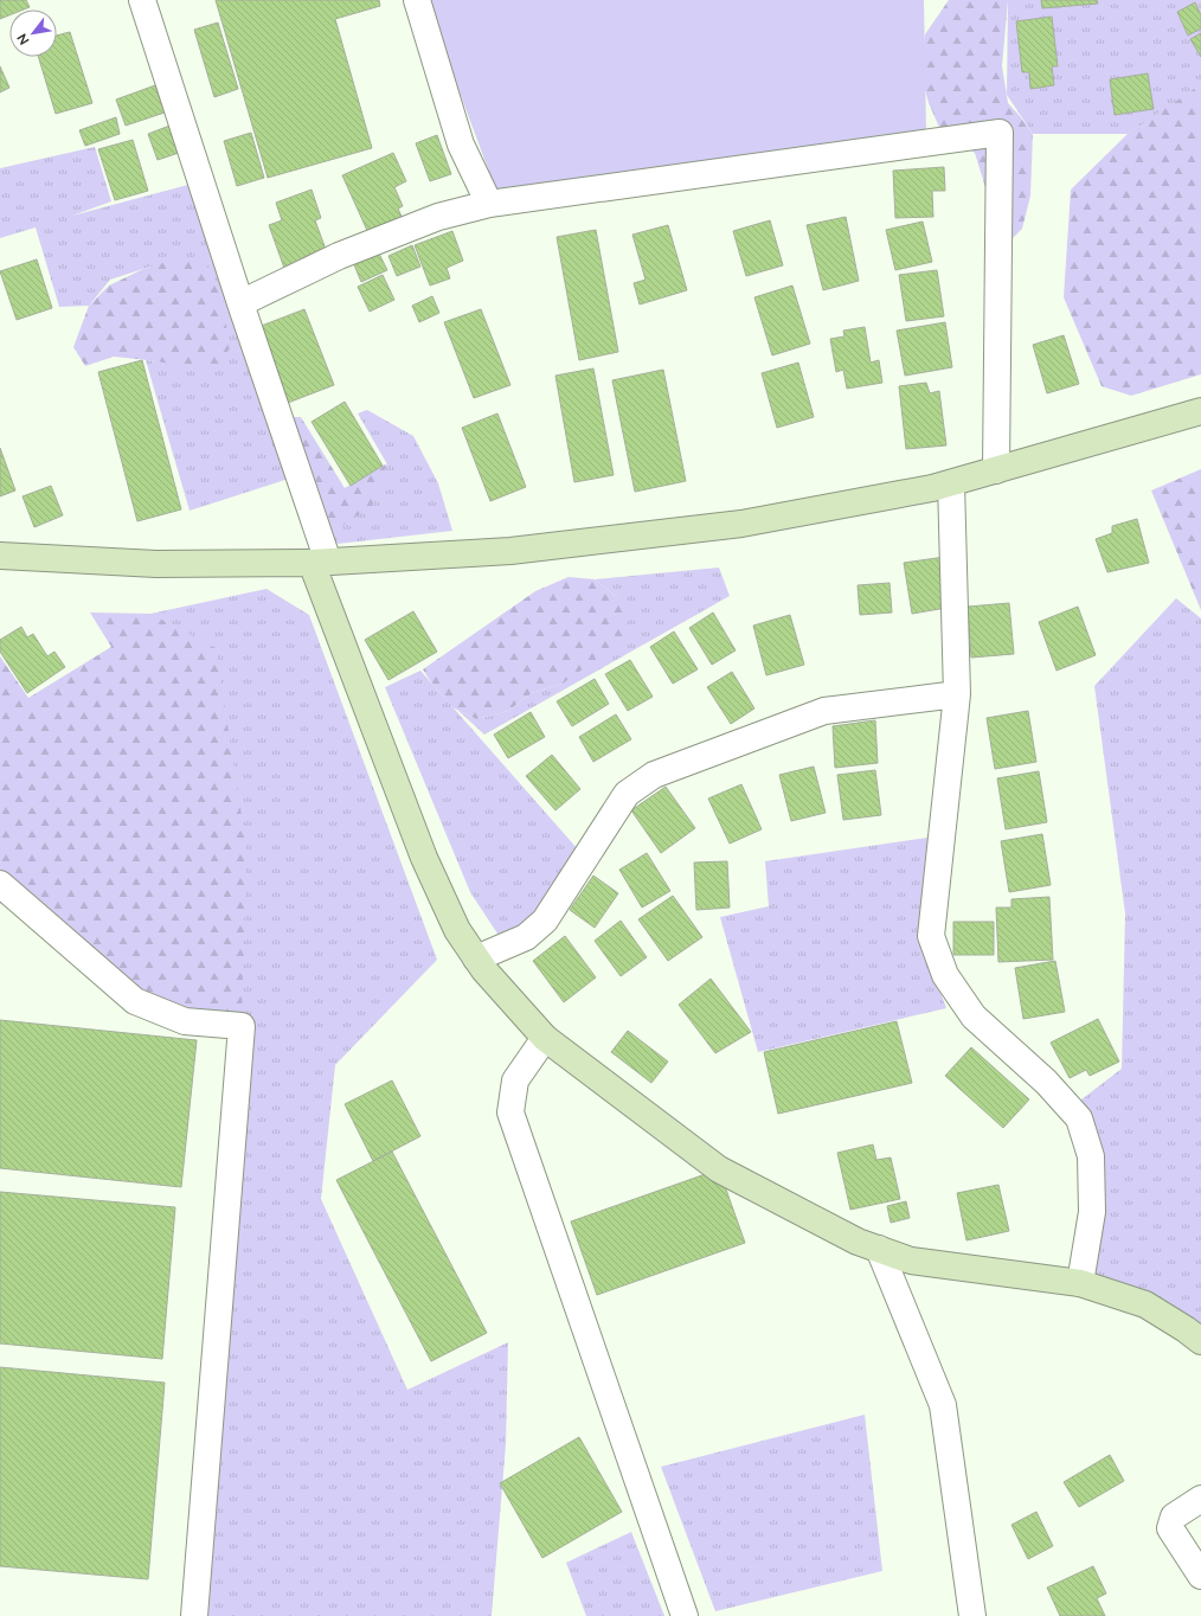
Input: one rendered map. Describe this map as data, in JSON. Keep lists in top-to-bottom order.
{
  "north": "bottom left"
}
